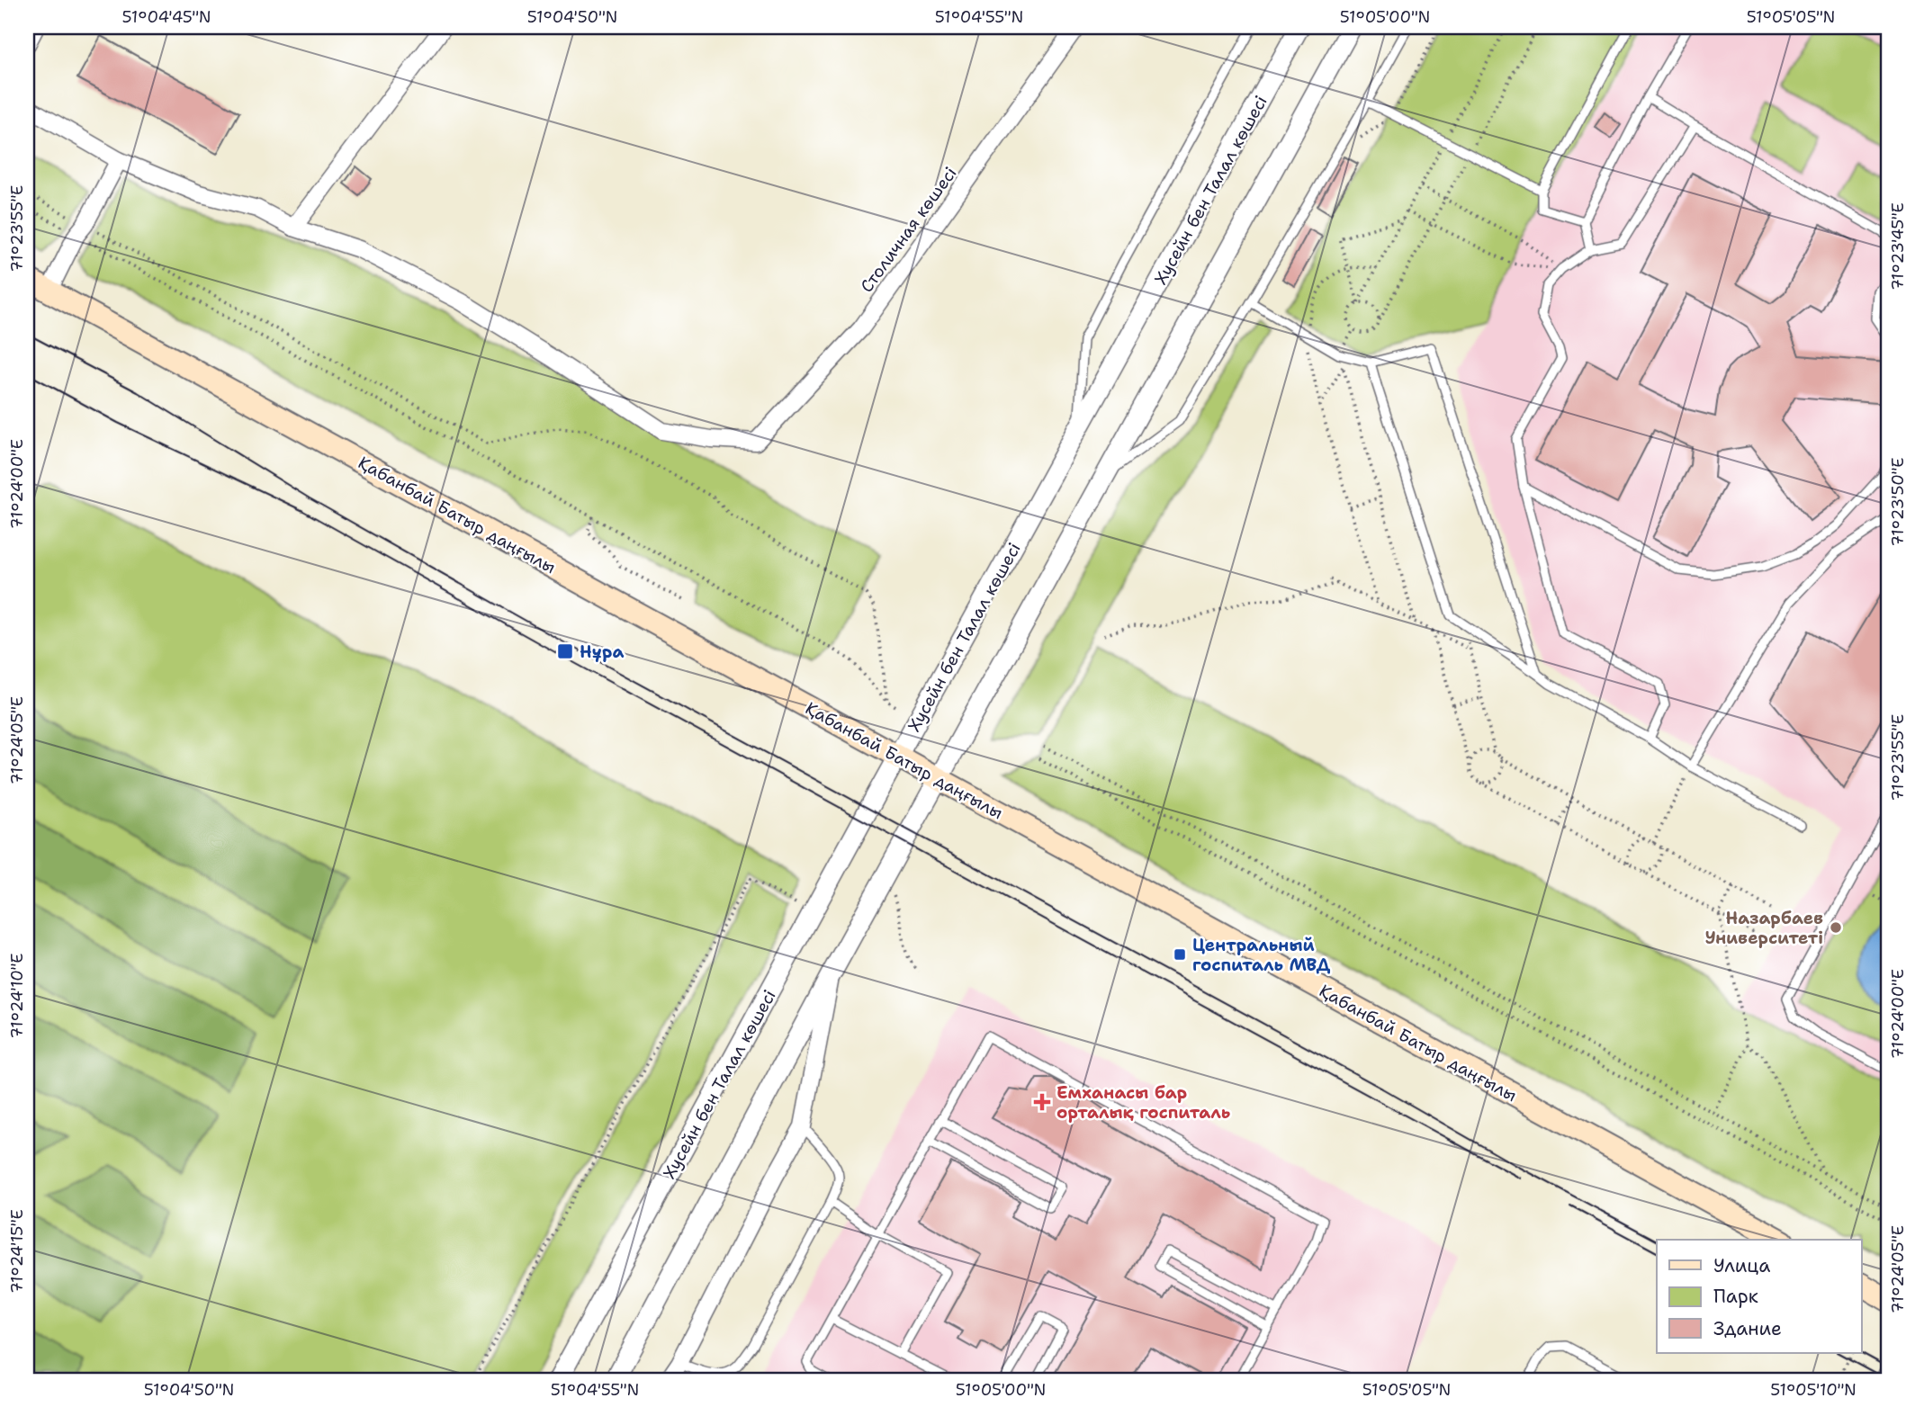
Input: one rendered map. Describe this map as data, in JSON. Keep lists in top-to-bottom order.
{
  "streets": {
    "main road": ["Қабанбай Батыр даңғылы"],
    "street": ["Хусейн бен Талал көшесі", "Столичная көшесі"]
  },
  "crossings": [
    ["Хусейн бен Талал көшесі", "Қабанбай Батыр даңғылы"]
  ],
  "places": {
    "transit": ["Нұра", "Центральный госпиталь МВД"],
    "other": ["Назарбаев Университеті"],
    "health": ["Емханасы бар орталық госпиталь"]
  },
  "legend": ["Улица", "Парк", "Здание"],
  "coordinates": [
    "51°04'45\"N",
    "51°04'50\"N",
    "51°04'55\"N",
    "51°05'00\"N",
    "51°05'05\"N",
    "71°23'55\"E",
    "71°23'45\"E",
    "71°24'00\"E",
    "71°23'50\"E",
    "71°24'05\"E",
    "71°24'10\"E",
    "71°24'15\"E",
    "51°05'10\"N"
  ]
}
